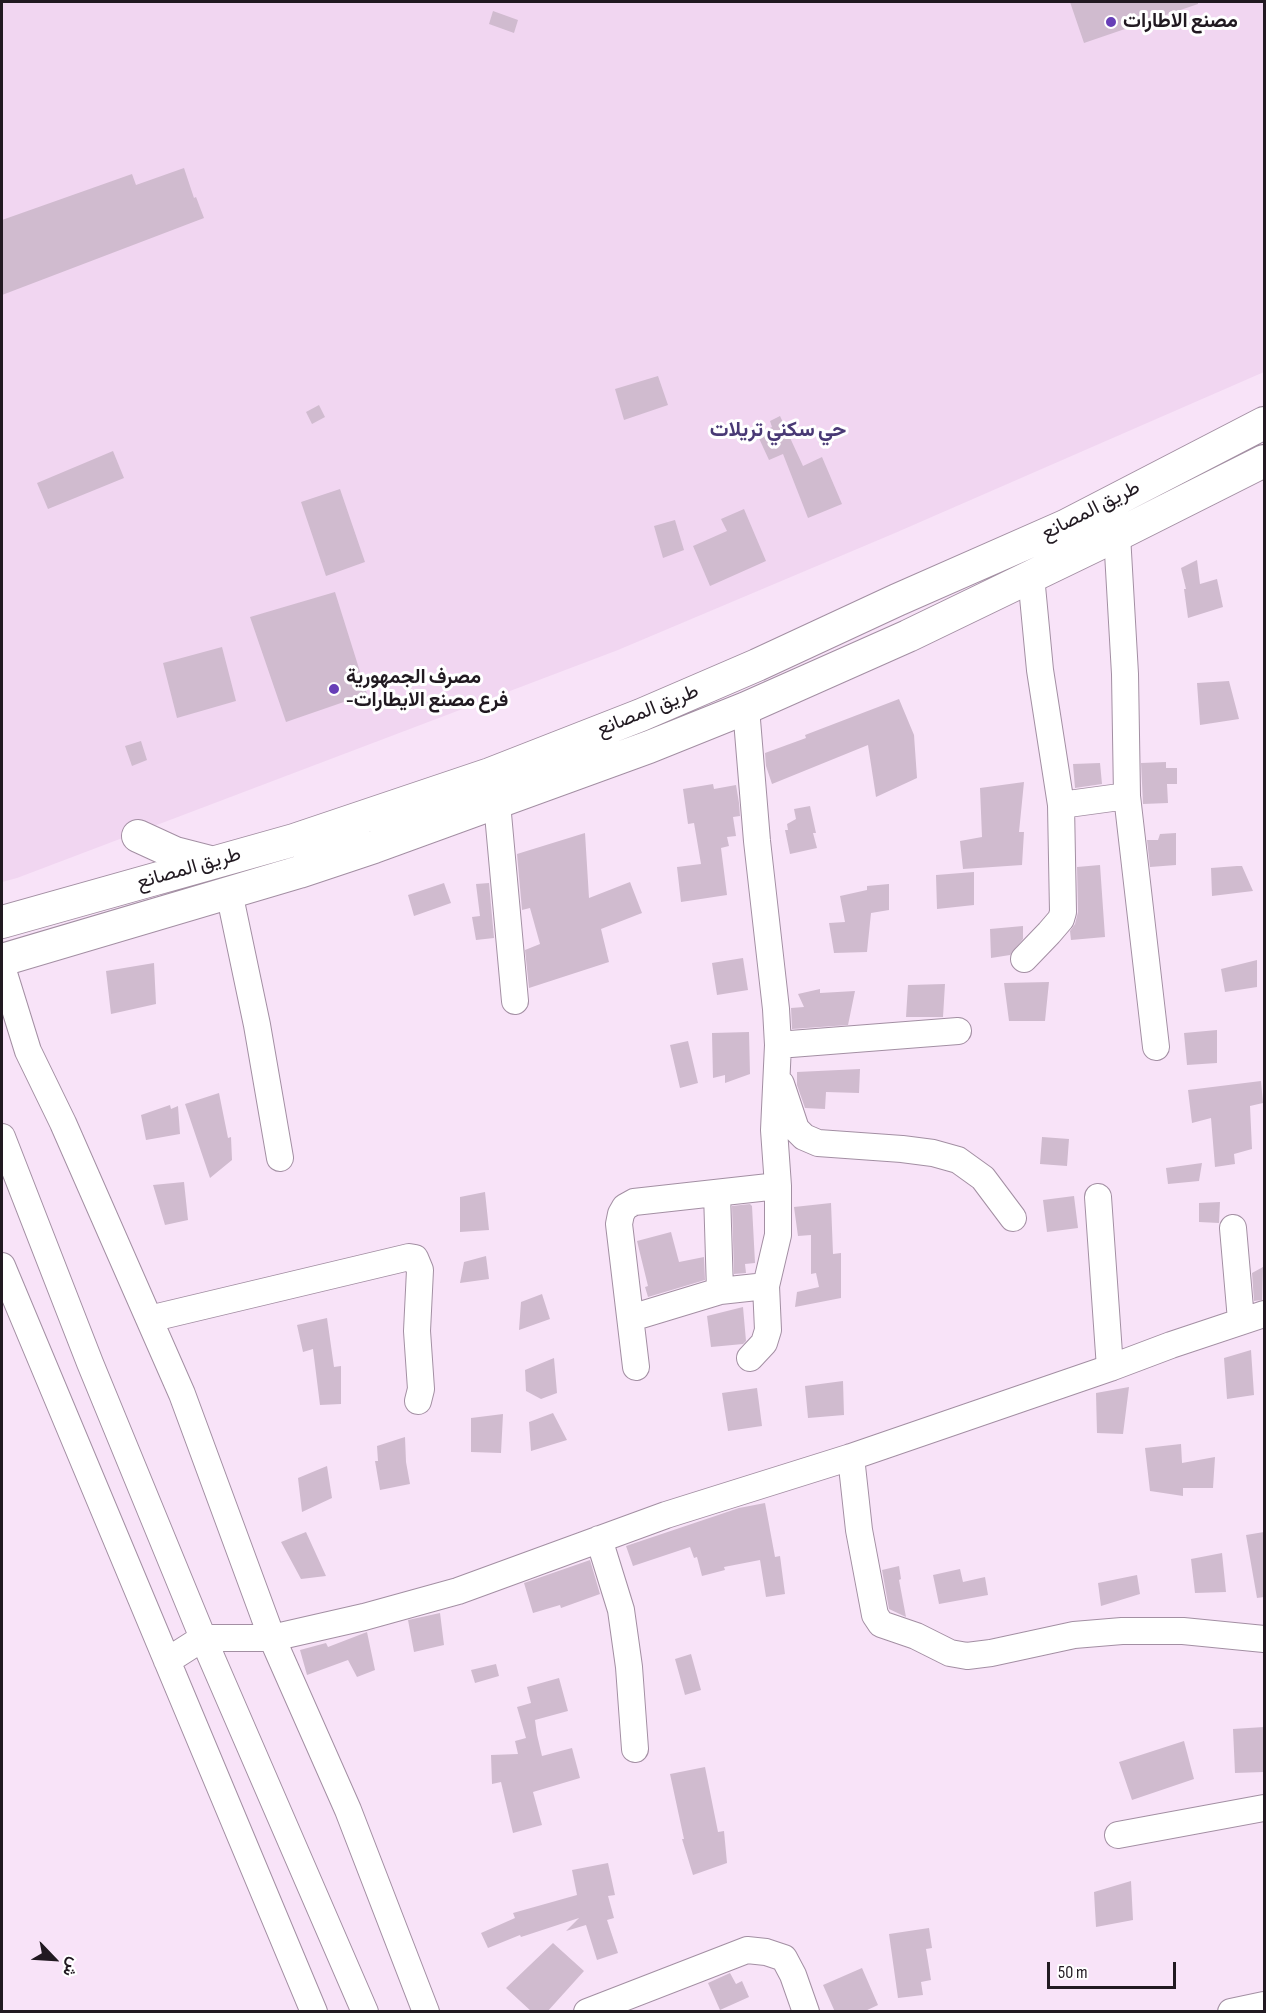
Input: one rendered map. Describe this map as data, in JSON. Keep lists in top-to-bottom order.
{
  "streets": {
    "main road": ["طريق المصانع"]
  },
  "districts": ["حي سكني تريلات"],
  "places": ["مصنع الاطارات", "مصرف الجمهورية -فرع مصنع الايطارات"],
  "scale_bar": "50 m",
  "north": "bottom right"
}
